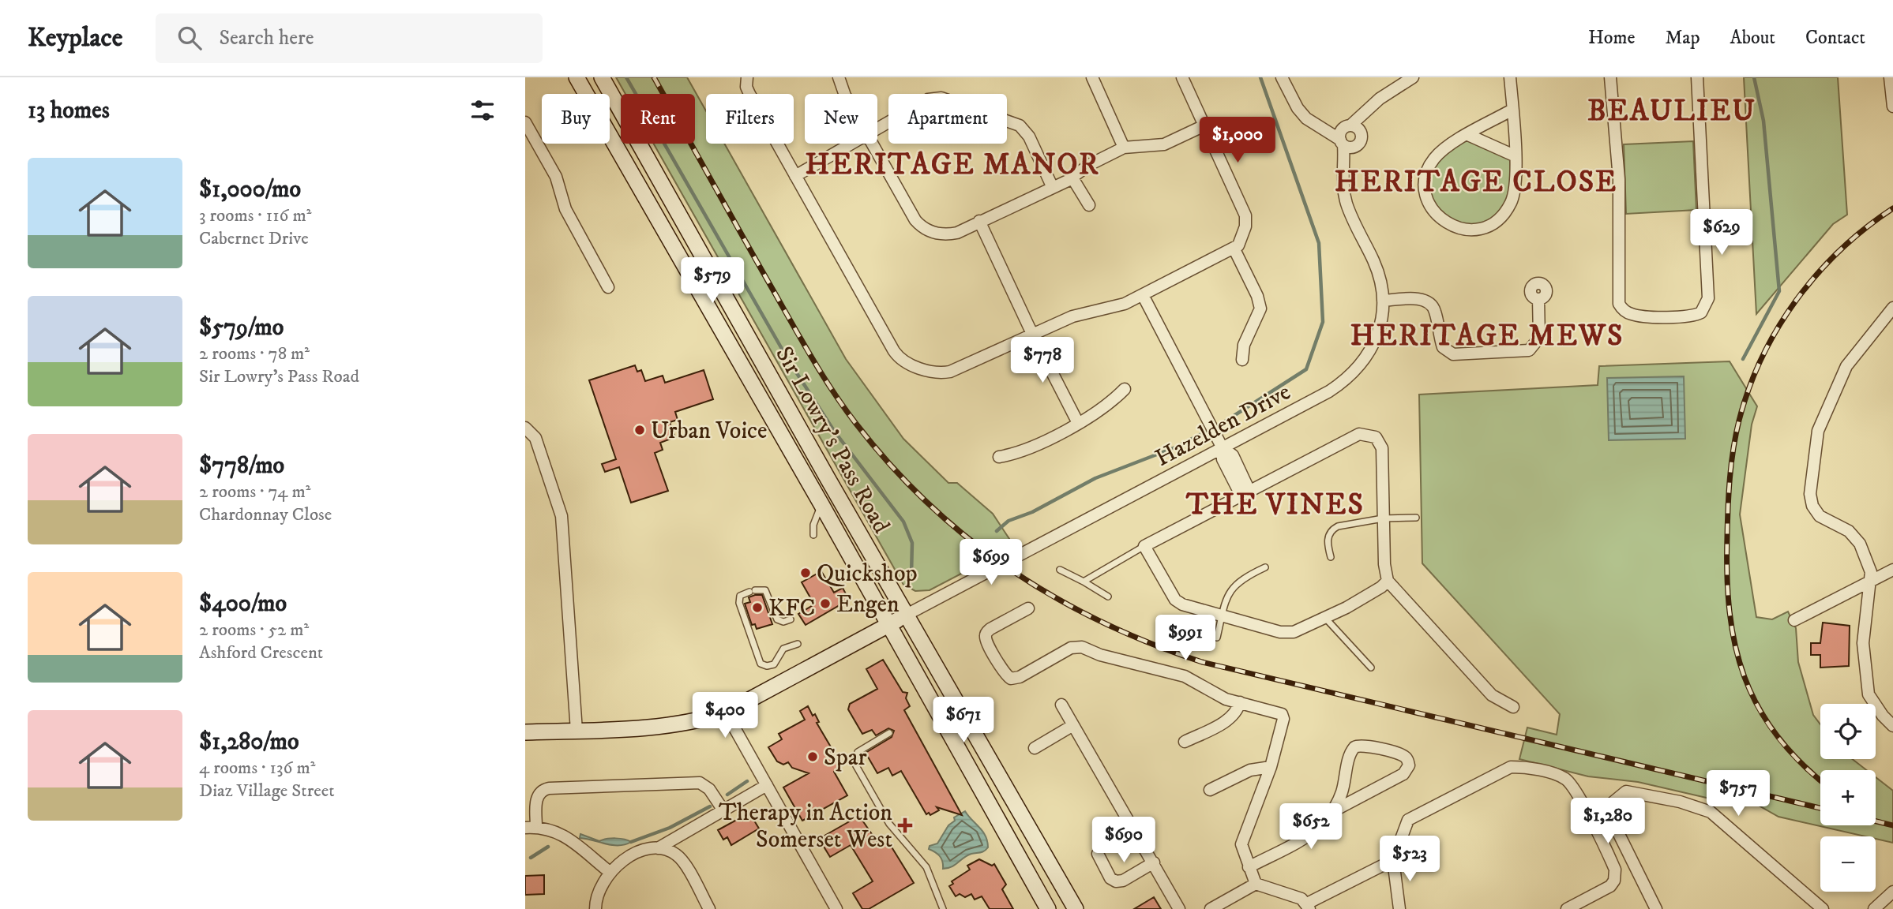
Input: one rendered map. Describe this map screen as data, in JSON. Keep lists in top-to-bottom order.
{
  "streets": {
    "main road": ["Sir Lowry's Pass Road"],
    "street": ["Hazelden Drive"]
  },
  "crossings": [
    ["Hazelden Drive", "Sir Lowry's Pass Road"]
  ],
  "districts": [
    "BEAULIEU",
    "HERITAGE MANOR",
    "HERITAGE CLOSE",
    "HERITAGE MEWS",
    "THE VINES"
  ],
  "places": {
    "other": [
      "Urban Voice",
      "Quickshop",
      "Engen",
      "KFC",
      "Spar"
    ],
    "health": ["Therapy in Action Somerset West"]
  },
  "page": {
    "header": "Keyplace",
    "search": "Search here",
    "nav": [
      "Home",
      "Map",
      "About",
      "Contact"
    ],
    "heading": "13 homes",
    "chip": [
      "Buy",
      "Rent",
      "Filters",
      "New",
      "Apartment"
    ],
    "price": [
      "$1,000",
      "$629",
      "$579",
      "$778",
      "$699",
      "$991",
      "$400",
      "$671",
      "$757",
      "$1,280",
      "$652",
      "$690",
      "$523"
    ],
    "list": [
      {
        "name": "$1,000/mo",
        "note": "3 rooms · 116 m² · Cabernet Drive"
      },
      {
        "name": "$579/mo",
        "note": "2 rooms · 78 m² · Sir Lowry's Pass Road"
      },
      {
        "name": "$778/mo",
        "note": "2 rooms · 74 m² · Chardonnay Close"
      },
      {
        "name": "$400/mo",
        "note": "2 rooms · 52 m² · Ashford Crescent"
      },
      {
        "name": "$1,280/mo",
        "note": "4 rooms · 136 m² · Diaz Village Street"
      }
    ],
    "map_buttons": ["+", "−"]
  }
}
